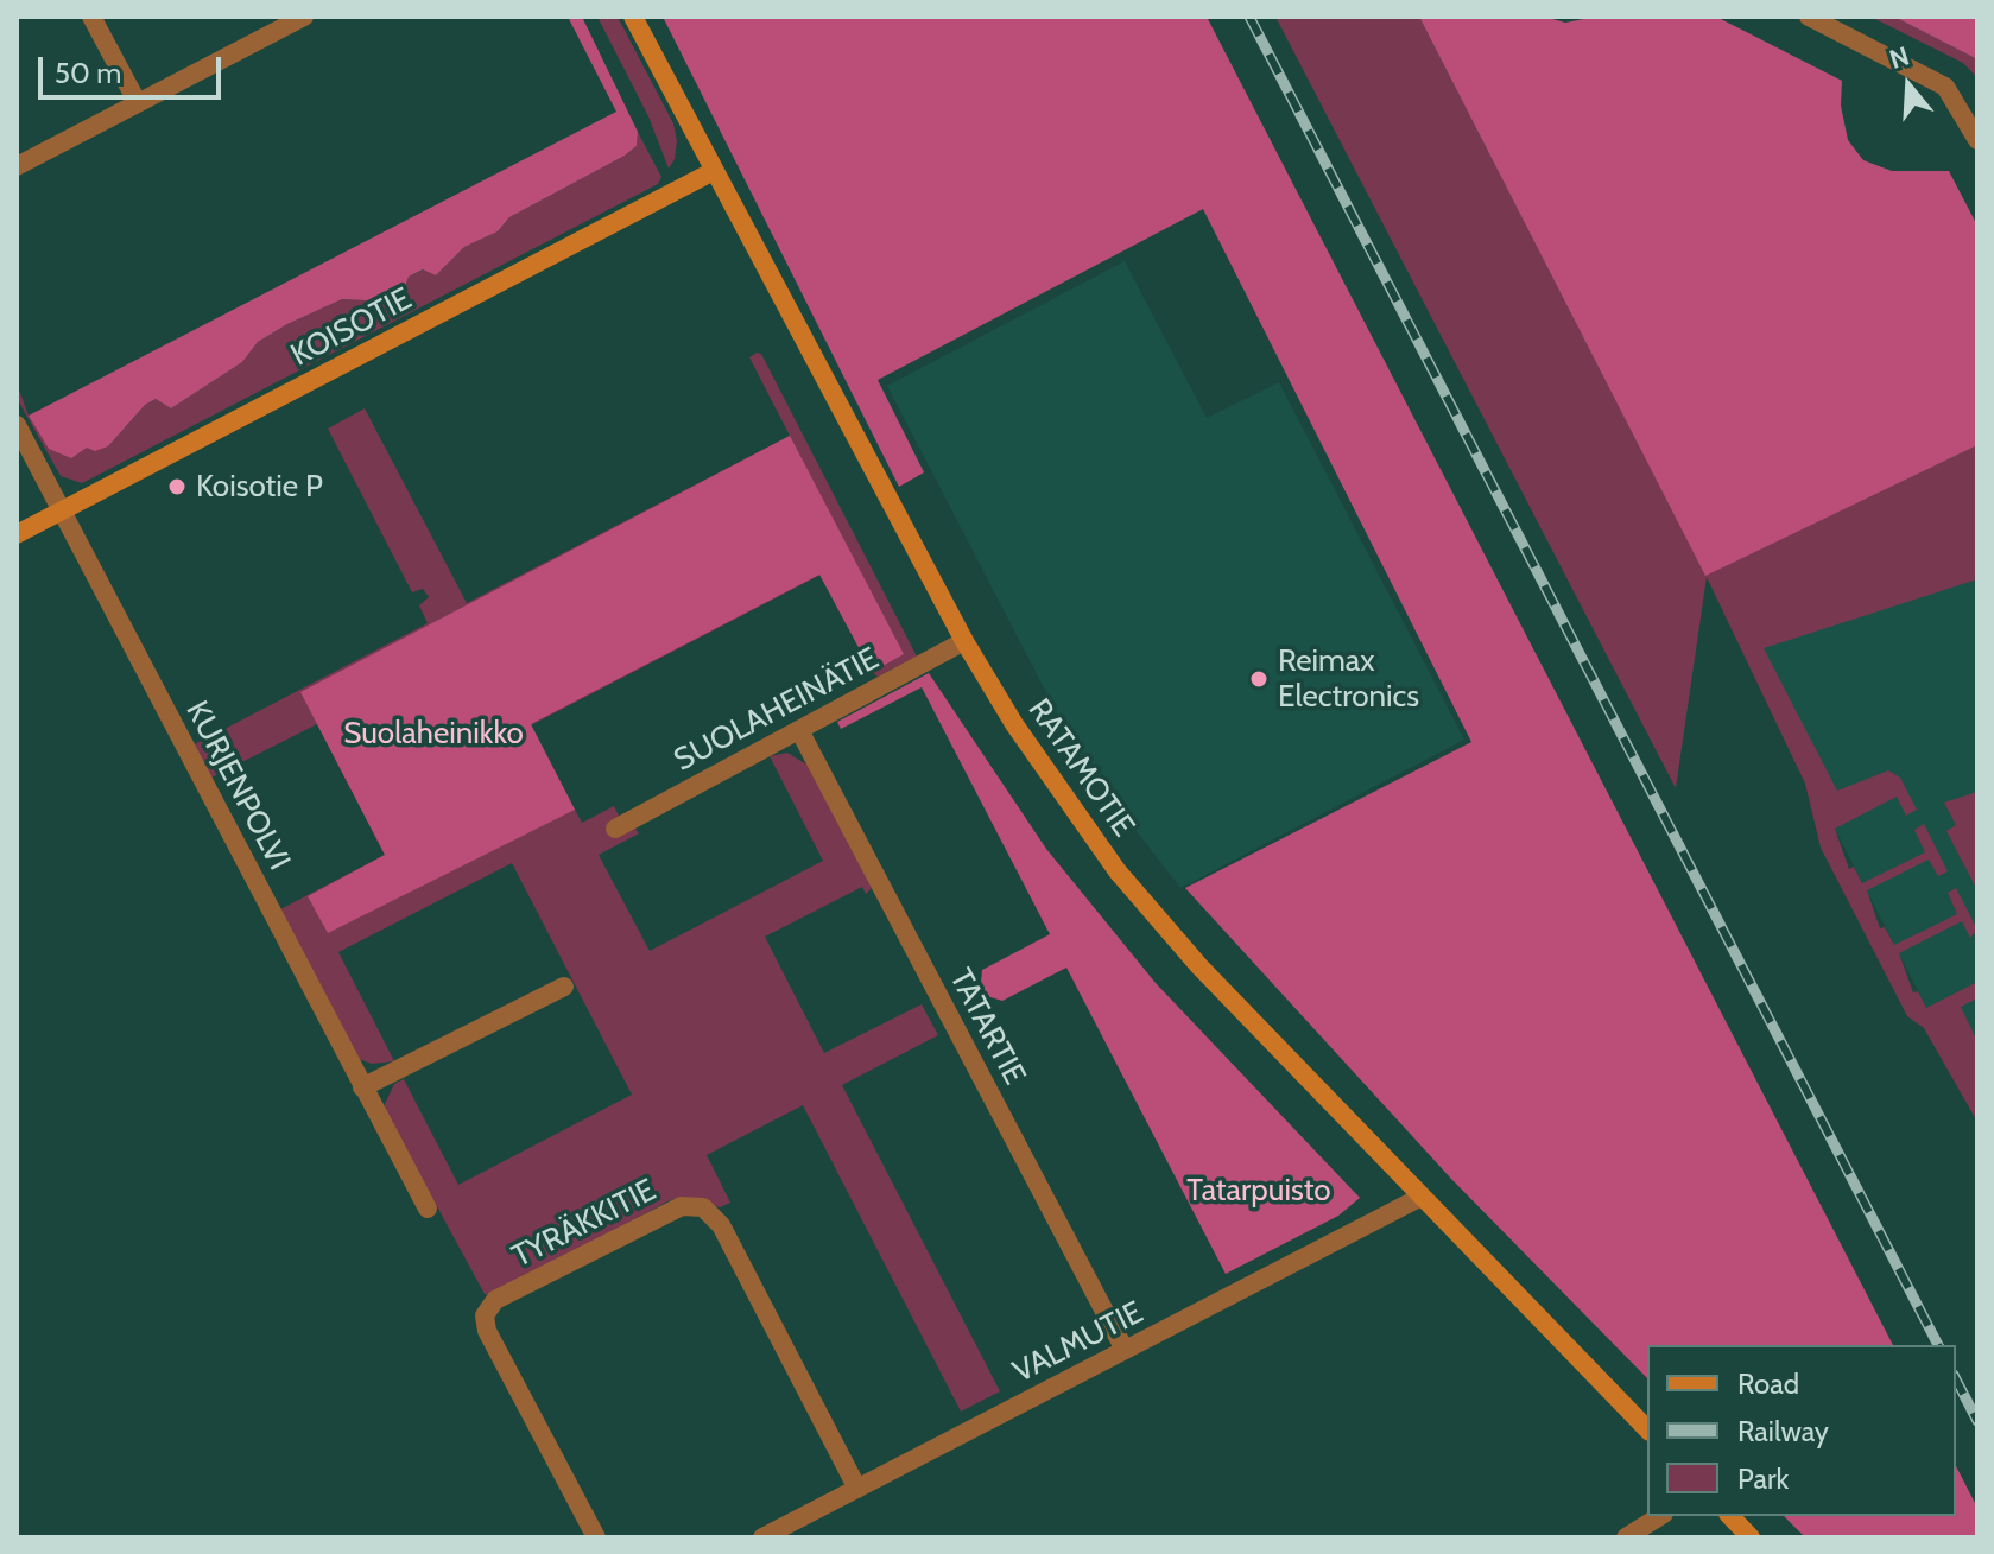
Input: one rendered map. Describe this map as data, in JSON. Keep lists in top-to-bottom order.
{
  "streets": {
    "street": [
      "KOISOTIE",
      "SUOLAHEINÄTIE",
      "RATAMOTIE",
      "KURJENPOLVI",
      "TATARTIE",
      "TYRÄKKITIE",
      "VALMUTIE"
    ]
  },
  "crossings": [
    ["KOISOTIE", "RATAMOTIE"],
    ["KOISOTIE", "KURJENPOLVI"],
    ["SUOLAHEINÄTIE", "RATAMOTIE"],
    ["SUOLAHEINÄTIE", "TATARTIE"],
    ["RATAMOTIE", "VALMUTIE"],
    ["TATARTIE", "VALMUTIE"],
    ["TYRÄKKITIE", "VALMUTIE"]
  ],
  "parks": ["Suolaheinikko", "Tatarpuisto"],
  "places": ["Koisotie P", "Reimax Electronics"],
  "legend": ["Road", "Railway", "Park"],
  "scale_bar": "50 m",
  "north": "top"
}
